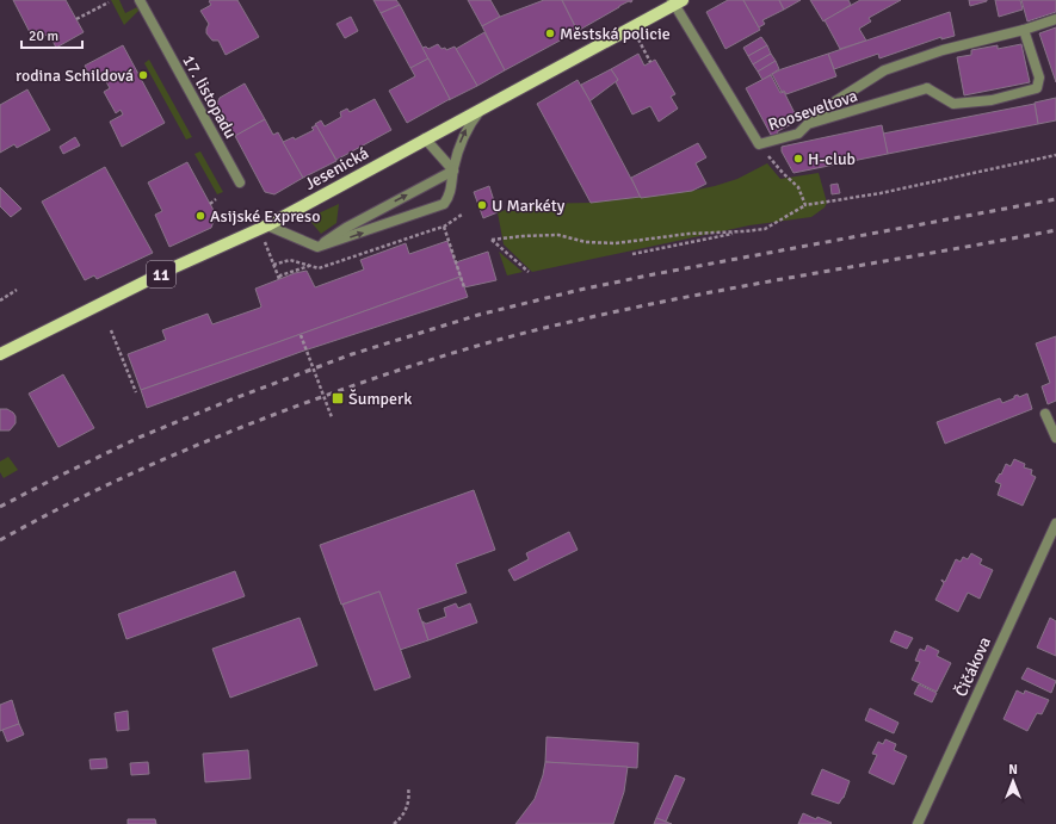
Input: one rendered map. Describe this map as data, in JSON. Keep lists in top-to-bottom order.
{
  "streets": {
    "main road": ["Jesenická", "11"],
    "street": ["17. listopadu", "Rooseveltova", "Čičákova"]
  },
  "crossings": [
    ["Rooseveltova", "Jesenická"]
  ],
  "places": {
    "other": [
      "Městská policie",
      "rodina Schildová",
      "H-club",
      "U Markéty",
      "Asijské Expreso"
    ],
    "transit": ["Šumperk"]
  },
  "scale_bar": "20 m",
  "north": "top"
}
